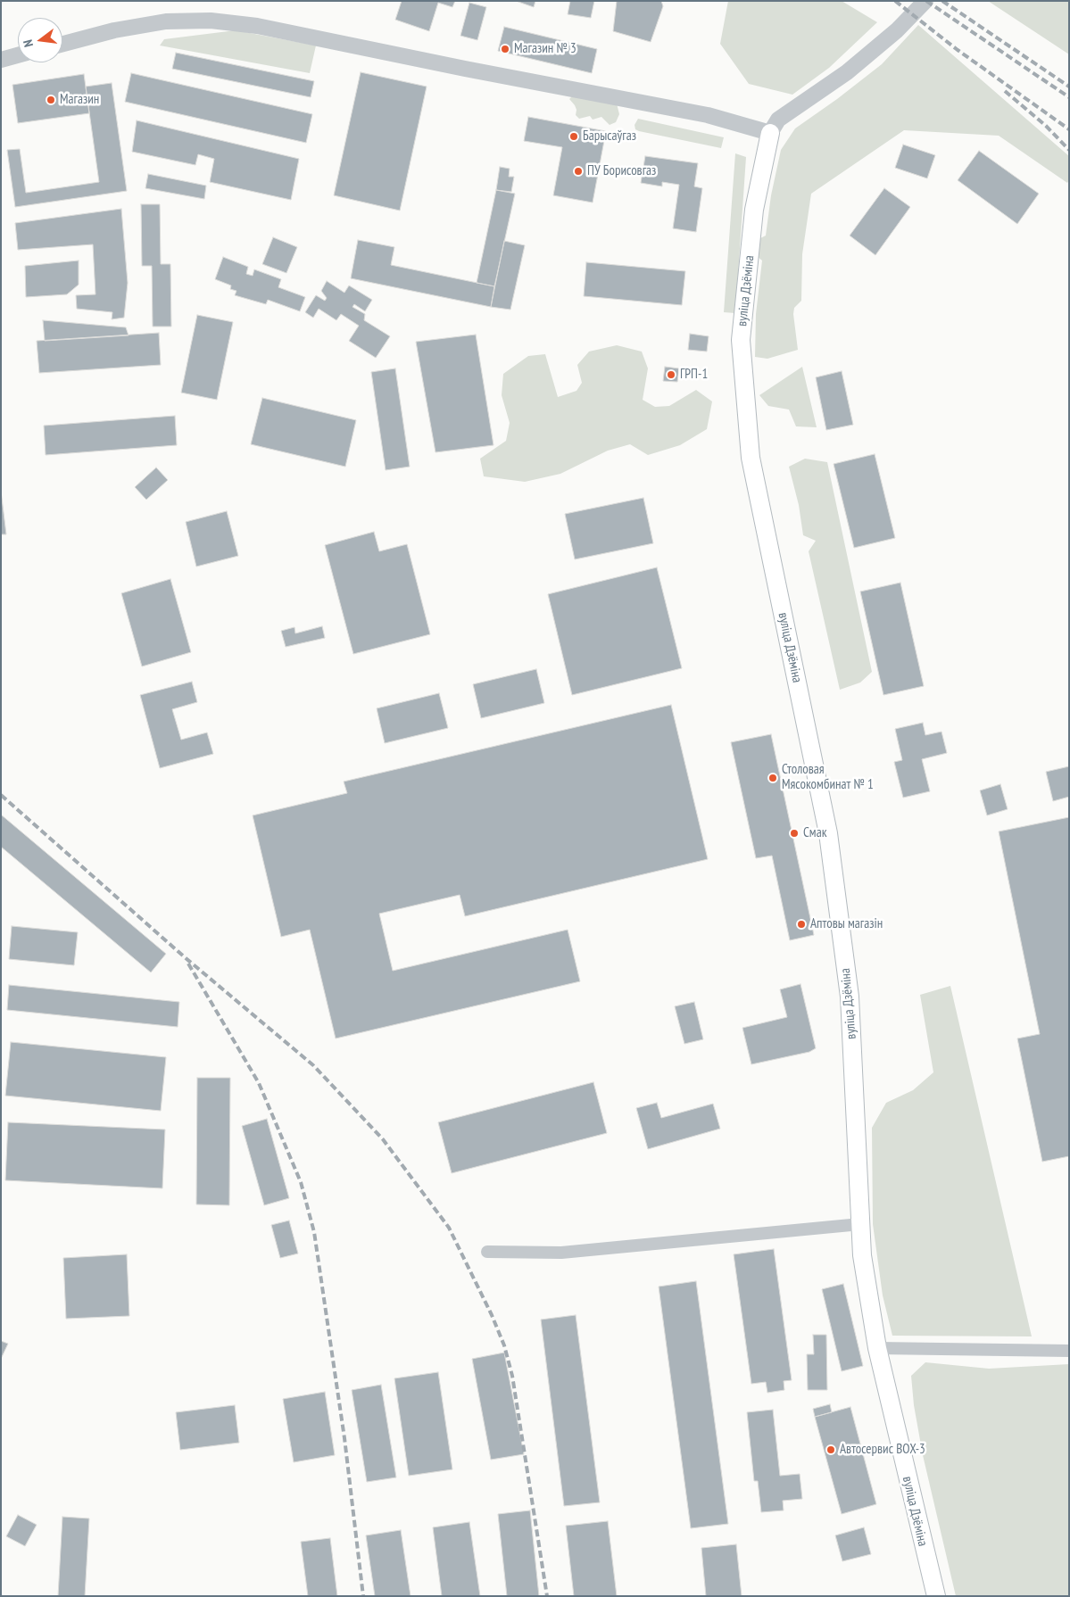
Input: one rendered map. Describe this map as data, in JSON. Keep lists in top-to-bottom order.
{
  "streets": {
    "main road": ["вуліца Дзёміна"]
  },
  "places": [
    "Магазин № 3",
    "Магазин",
    "Барысаўгаз",
    "ПУ Борисовгаз",
    "ГРП-1",
    "Столовая Мясокомбинат № 1",
    "Смак",
    "Аптовы магазін",
    "Автосервис BOX-3"
  ],
  "north": "left"
}
